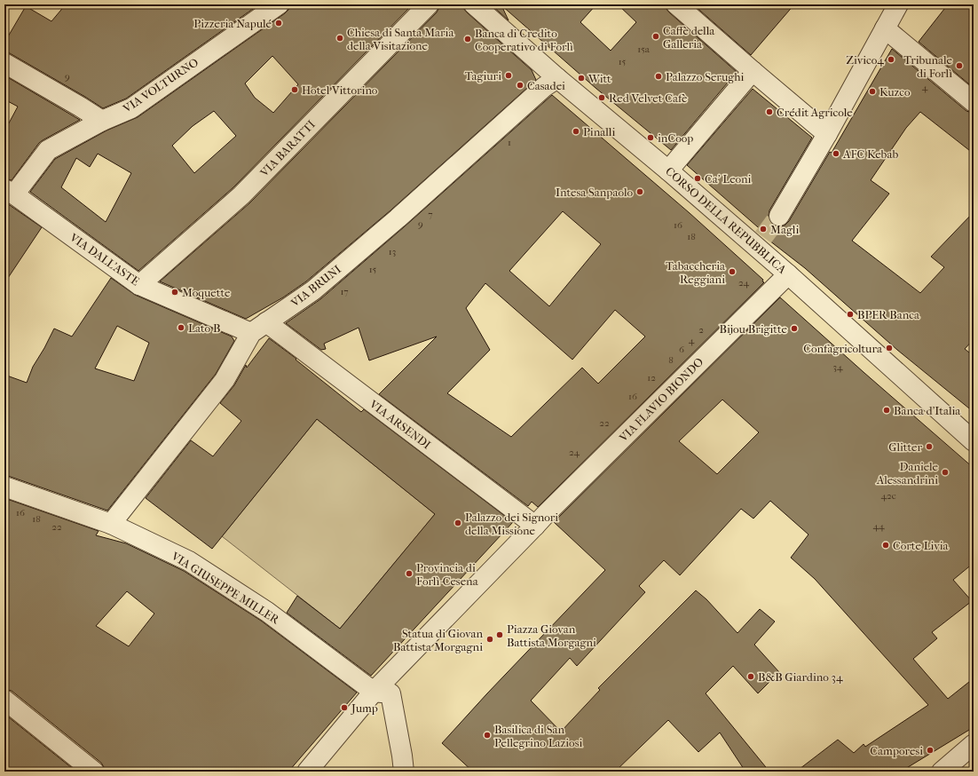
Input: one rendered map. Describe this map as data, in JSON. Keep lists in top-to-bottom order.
{
  "streets": {
    "street": [
      "VIA VOLTURNO",
      "VIA BARATTI",
      "CORSO DELLA REPUBBLICA",
      "VIA DALL'ASTE",
      "VIA BRUNI",
      "VIA FLAVIO BIONDO",
      "VIA ARSENDI",
      "VIA GIUSEPPE MILLER"
    ]
  },
  "crossings": [
    ["VIA VOLTURNO", "VIA DALL'ASTE"],
    ["VIA BARATTI", "VIA DALL'ASTE"],
    ["CORSO DELLA REPUBBLICA", "VIA BRUNI"],
    ["CORSO DELLA REPUBBLICA", "VIA FLAVIO BIONDO"],
    ["VIA DALL'ASTE", "VIA BRUNI"],
    ["VIA DALL'ASTE", "VIA ARSENDI"],
    ["VIA BRUNI", "VIA ARSENDI"],
    ["VIA BRUNI", "VIA GIUSEPPE MILLER"],
    ["VIA FLAVIO BIONDO", "VIA ARSENDI"]
  ],
  "places": [
    "Pizzeria Napulé",
    "Caffè della Galleria",
    "Chiesa di Santa Maria della Visitazione",
    "Banca di Credito Cooperativo di Forlì",
    "Zivico4",
    "Tribunale di Forlì",
    "Tagiuri",
    "Palazzo Serughi",
    "Witt",
    "Casadei",
    "Hotel Vittorino",
    "Kuzco",
    "Red Velvet Cafè",
    "Crédit Agricole",
    "Pinalli",
    "inCoop",
    "AFC Kebab",
    "Ca' Leoni",
    "Intesa Sanpaolo",
    "Magli",
    "Tabaccheria Reggiani",
    "Moquette",
    "BPER Banca",
    "Lato B",
    "Bijou Brigitte",
    "Confagricoltura",
    "Banca d'Italia",
    "Glitter",
    "Daniele Alessandrini",
    "Palazzo dei Signori della Missione",
    "Corte Livia",
    "Provincia di Forlì-Cesena",
    "Piazza Giovan Battista Morgagni",
    "Statua di Giovan Battista Morgagni",
    "B&B Giardino 34",
    "Jump",
    "Basilica di San Pellegrino Laziosi",
    "Camporesi"
  ],
  "house_numbers": [
    "15a",
    "15",
    "9",
    "4",
    "1",
    "7",
    "9",
    "16",
    "18",
    "13",
    "15",
    "24",
    "17",
    "2",
    "4",
    "6",
    "8",
    "34",
    "12",
    "16",
    "22",
    "24",
    "42c",
    "16",
    "18",
    "44",
    "22"
  ]
}
